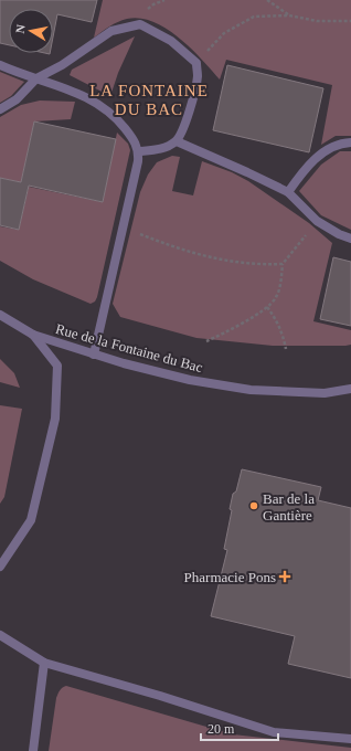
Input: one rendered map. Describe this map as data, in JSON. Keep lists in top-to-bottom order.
{
  "streets": {
    "street": ["Rue de la Fontaine du Bac"]
  },
  "districts": ["LA FONTAINE DU BAC"],
  "places": {
    "other": ["Bar de la Gantière"],
    "health": ["Pharmacie Pons"]
  },
  "scale_bar": "20 m",
  "north": "left"
}
